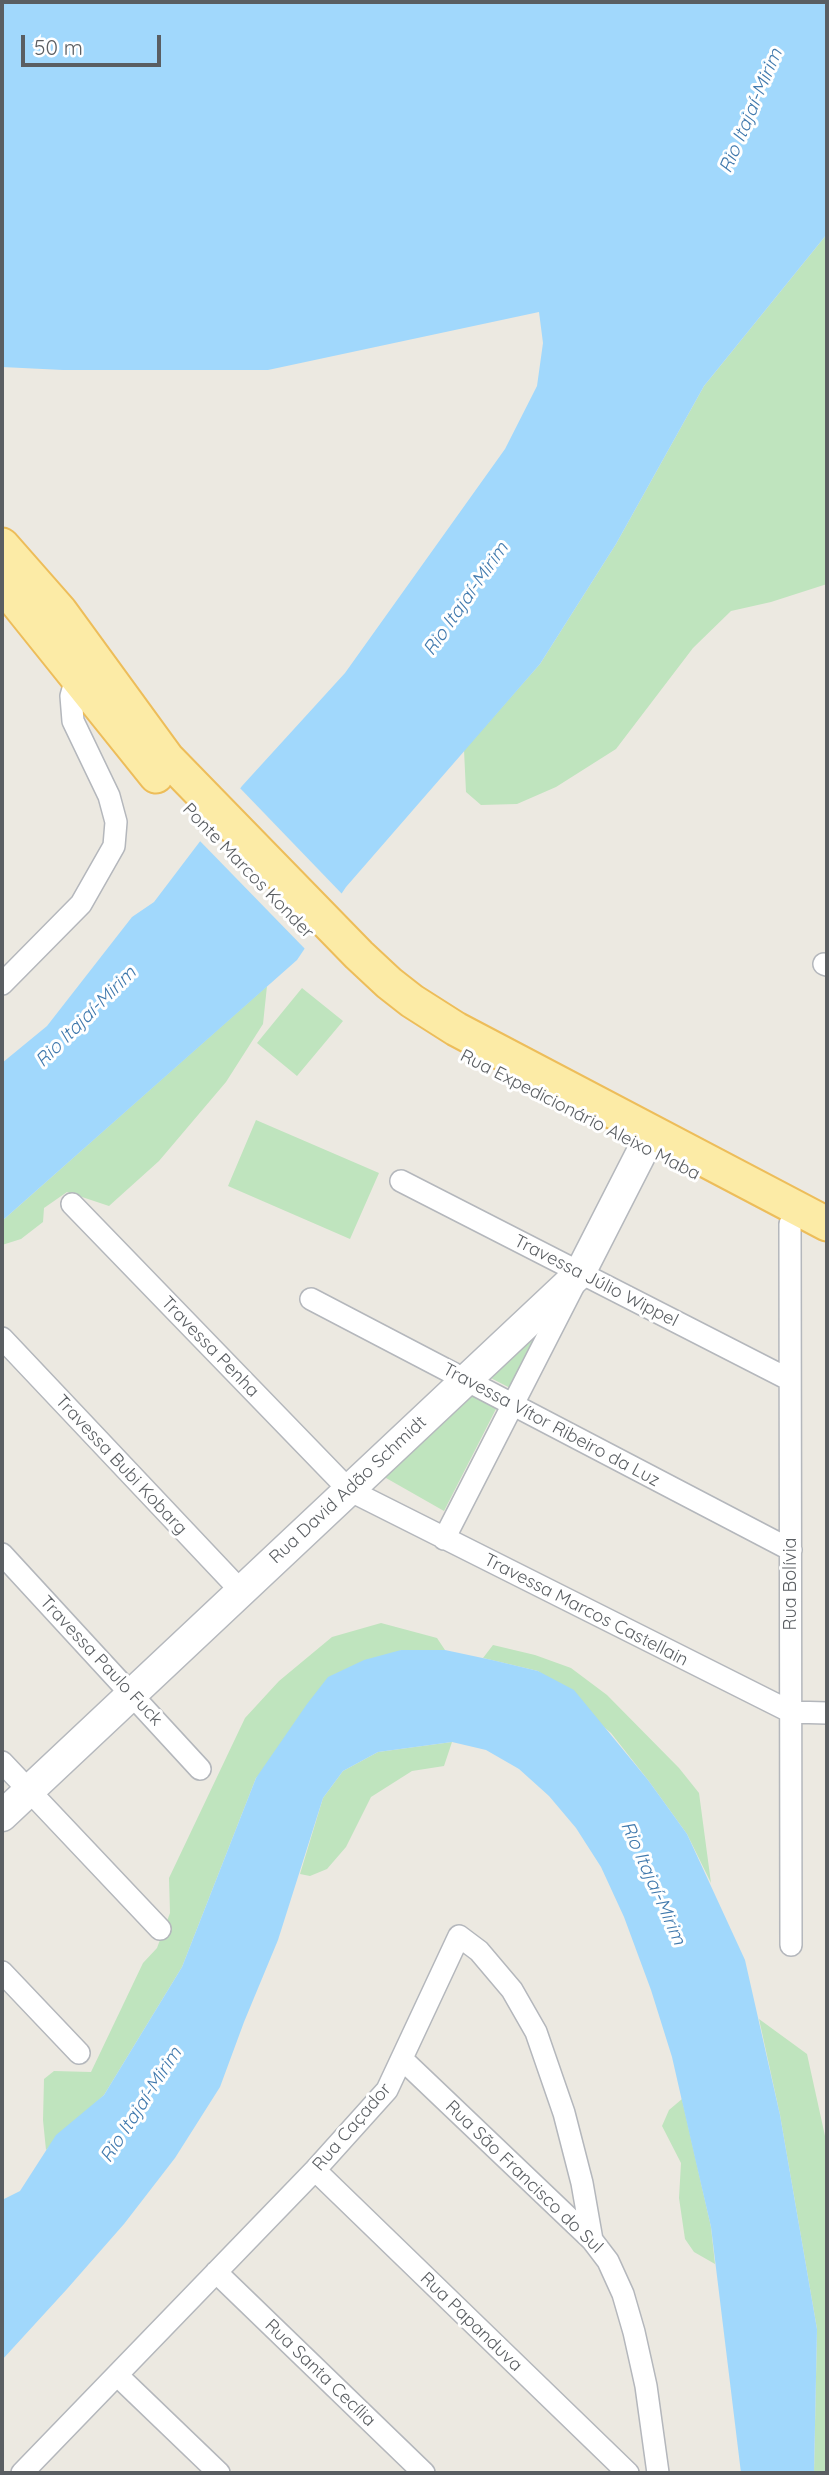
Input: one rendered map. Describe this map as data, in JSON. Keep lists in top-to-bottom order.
{
  "streets": {
    "main road": ["Ponte Marcos Konder", "Rua Expedicionário Aleixo Maba", "Rua David Adão Schmidt"],
    "street": [
      "Travessa Júlio Wippel",
      "Travessa Penha",
      "Travessa Vítor Ribeiro da Luz",
      "Travessa Bubi Kobarg",
      "Rua Bolívia",
      "Travessa Marcos Castellain",
      "Travessa Paulo Fuck",
      "Rua Caçador",
      "Rua São Francisco do Sul",
      "Rua Papanduva",
      "Rua Santa Cecília"
    ]
  },
  "crossings": [
    ["Ponte Marcos Konder", "Rua Expedicionário Aleixo Maba"],
    ["Rua Expedicionário Aleixo Maba", "Rua David Adão Schmidt"],
    ["Rua Expedicionário Aleixo Maba", "Rua Bolívia"],
    ["Travessa Júlio Wippel", "Rua David Adão Schmidt"],
    ["Travessa Júlio Wippel", "Rua Bolívia"],
    ["Travessa Penha", "Rua David Adão Schmidt"],
    ["Travessa Penha", "Travessa Marcos Castellain"],
    ["Travessa Vítor Ribeiro da Luz", "Rua David Adão Schmidt"],
    ["Travessa Vítor Ribeiro da Luz", "Rua Bolívia"],
    ["Travessa Bubi Kobarg", "Rua David Adão Schmidt"],
    ["Rua David Adão Schmidt", "Travessa Marcos Castellain"],
    ["Rua David Adão Schmidt", "Travessa Paulo Fuck"],
    ["Rua Bolívia", "Travessa Marcos Castellain"],
    ["Rua Caçador", "Rua São Francisco do Sul"],
    ["Rua Caçador", "Rua Papanduva"],
    ["Rua Caçador", "Rua Santa Cecília"]
  ],
  "water": ["Rio Itajaí-Mirim"],
  "scale_bar": "50 m"
}
